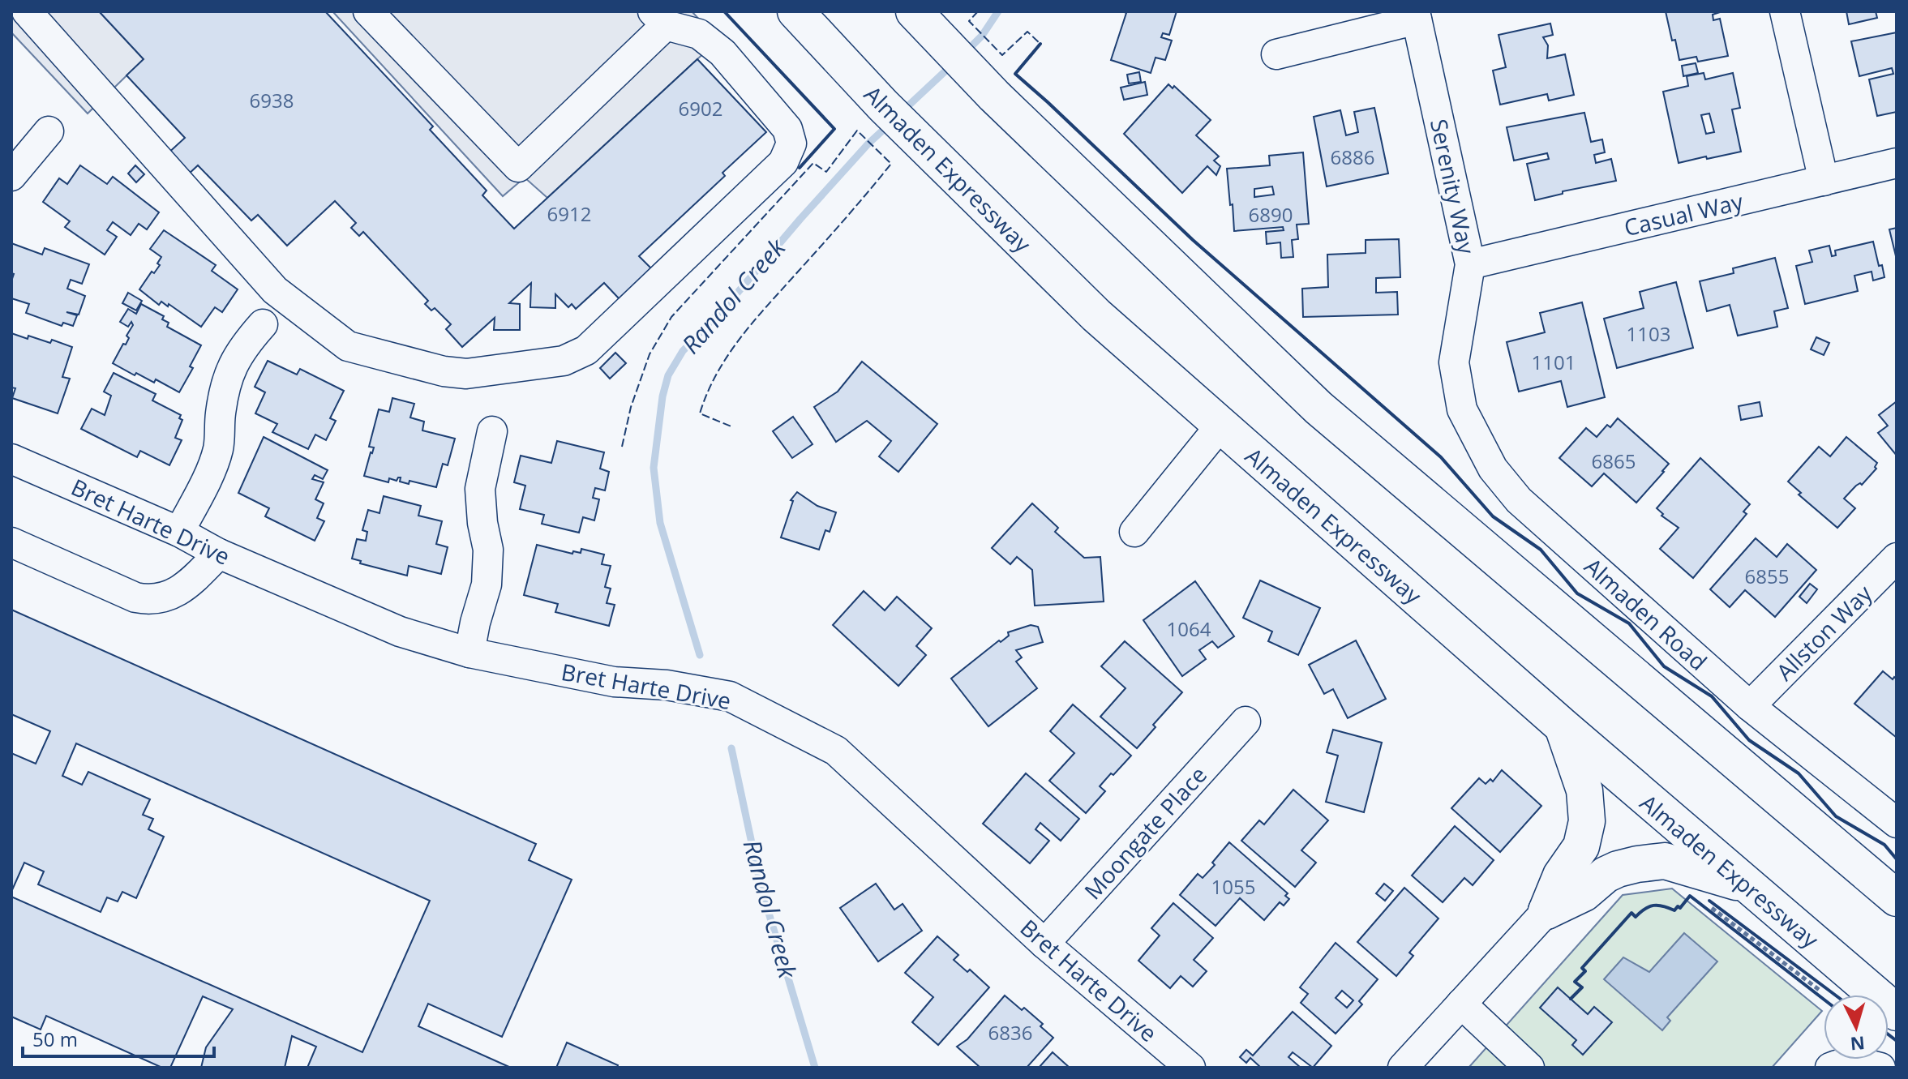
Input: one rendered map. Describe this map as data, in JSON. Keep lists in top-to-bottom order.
{
  "streets": {
    "main road": ["Almaden Expressway"],
    "street": [
      "Serenity Way",
      "Casual Way",
      "Bret Harte Drive",
      "Almaden Road",
      "Allston Way",
      "Moongate Place"
    ]
  },
  "crossings": [
    ["Serenity Way", "Casual Way"],
    ["Serenity Way", "Almaden Road"],
    ["Bret Harte Drive", "Moongate Place"],
    ["Almaden Road", "Allston Way"]
  ],
  "water": ["Randol Creek"],
  "house_numbers": [
    "6938",
    "6902",
    "6886",
    "6912",
    "6890",
    "1103",
    "1101",
    "6865",
    "6855",
    "1064",
    "1055",
    "6836"
  ],
  "scale_bar": "50 m",
  "north": "bottom"
}
